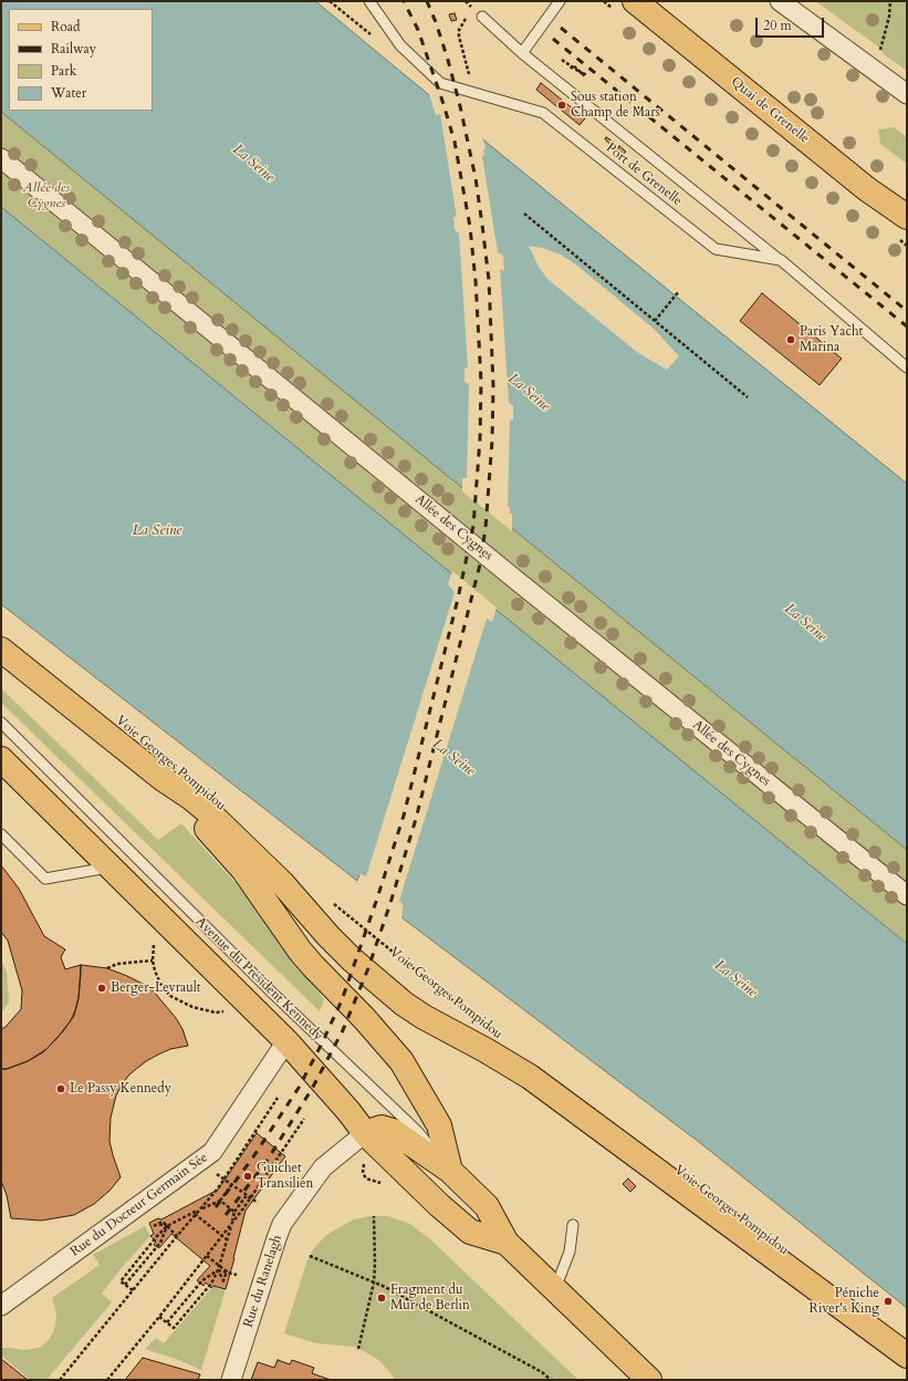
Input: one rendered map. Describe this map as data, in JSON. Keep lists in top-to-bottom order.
{
  "streets": {
    "main road": ["Quai de Grenelle", "Voie Georges Pompidou", "Avenue du Président Kennedy"],
    "street": ["Allée des Cygnes", "Rue du Docteur Germain Sée", "Rue du Ranelagh"],
    "lane": ["Port de Grenelle"]
  },
  "crossings": [
    ["Avenue du Président Kennedy", "Rue du Docteur Germain Sée"],
    ["Avenue du Président Kennedy", "Rue du Ranelagh"]
  ],
  "water": ["La Seine"],
  "parks": ["Allée des Cygnes"],
  "places": [
    "Sous station Champ de Mars",
    "Paris Yacht Marina",
    "Berger-Levrault",
    "Le Passy Kennedy",
    "Guichet Transilien",
    "Fragment du Mur de Berlin",
    "Péniche River's King"
  ],
  "legend": [
    "Road",
    "Railway",
    "Park",
    "Water"
  ],
  "scale_bar": "20 m"
}
